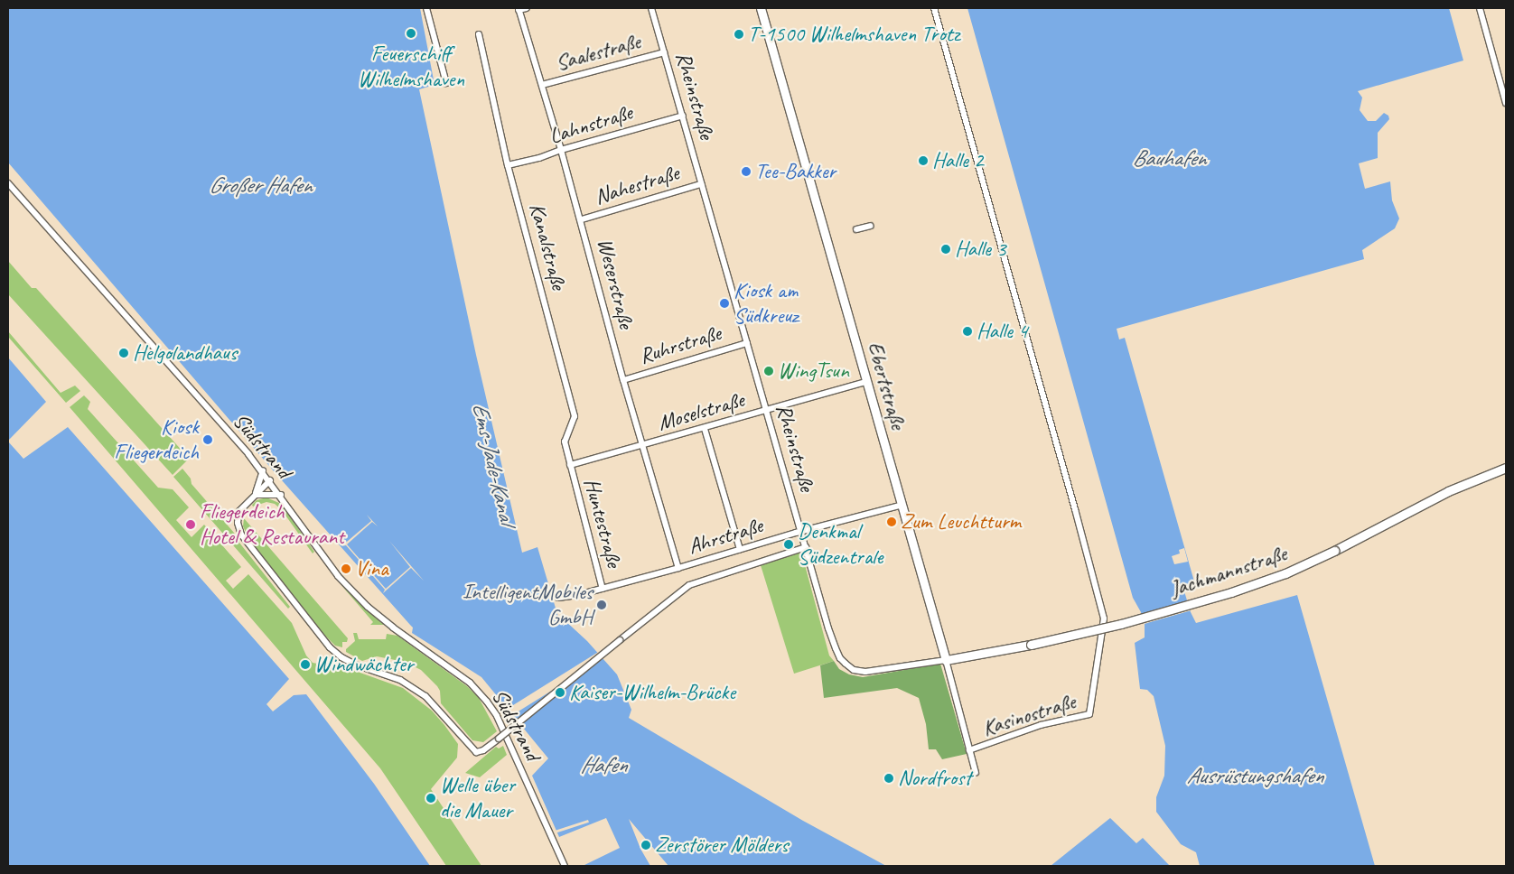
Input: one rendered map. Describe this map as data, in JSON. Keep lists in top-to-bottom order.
{
  "streets": {
    "street": [
      "Saalestraße",
      "Rheinstraße",
      "Lahnstraße",
      "Nahestraße",
      "Kanalstraße",
      "Weserstraße",
      "Ruhrstraße",
      "Ebertstraße",
      "Moselstraße",
      "Südstrand",
      "Huntestraße",
      "Ahrstraße",
      "Jachmannstraße",
      "Kasinostraße"
    ]
  },
  "crossings": [
    ["Saalestraße", "Rheinstraße"],
    ["Saalestraße", "Weserstraße"],
    ["Rheinstraße", "Lahnstraße"],
    ["Rheinstraße", "Nahestraße"],
    ["Rheinstraße", "Ruhrstraße"],
    ["Rheinstraße", "Ebertstraße"],
    ["Rheinstraße", "Moselstraße"],
    ["Rheinstraße", "Ahrstraße"],
    ["Rheinstraße", "Jachmannstraße"],
    ["Lahnstraße", "Kanalstraße"],
    ["Lahnstraße", "Weserstraße"],
    ["Nahestraße", "Weserstraße"],
    ["Kanalstraße", "Moselstraße"],
    ["Kanalstraße", "Huntestraße"],
    ["Weserstraße", "Ruhrstraße"],
    ["Weserstraße", "Moselstraße"],
    ["Weserstraße", "Ahrstraße"],
    ["Ebertstraße", "Moselstraße"],
    ["Ebertstraße", "Ahrstraße"],
    ["Ebertstraße", "Jachmannstraße"],
    ["Ebertstraße", "Kasinostraße"],
    ["Moselstraße", "Huntestraße"],
    ["Huntestraße", "Ahrstraße"]
  ],
  "water": [
    "Bauhafen",
    "Großer Hafen",
    "Ems-Jade-Kanal",
    "Hafen",
    "Ausrüstungshafen"
  ],
  "places": [
    "Feuerschiff Wilhelmshaven",
    "T-1500 Wilhelmshaven Trotz",
    "Halle 2",
    "Tee-Bakker",
    "Halle 3",
    "Kiosk am Südkreuz",
    "Halle 4",
    "Helgolandhaus",
    "WingTsun",
    "Kiosk Fliegerdeich",
    "Zum Leuchtturm",
    "Fliegerdeich Hotel & Restaurant",
    "Denkmal Südzentrale",
    "Vina",
    "IntelligentMobiles GmbH",
    "Windwächter",
    "Kaiser-Wilhelm-Brücke",
    "Nordfrost",
    "Welle über die Mauer",
    "Zerstörer Mölders"
  ]
}
